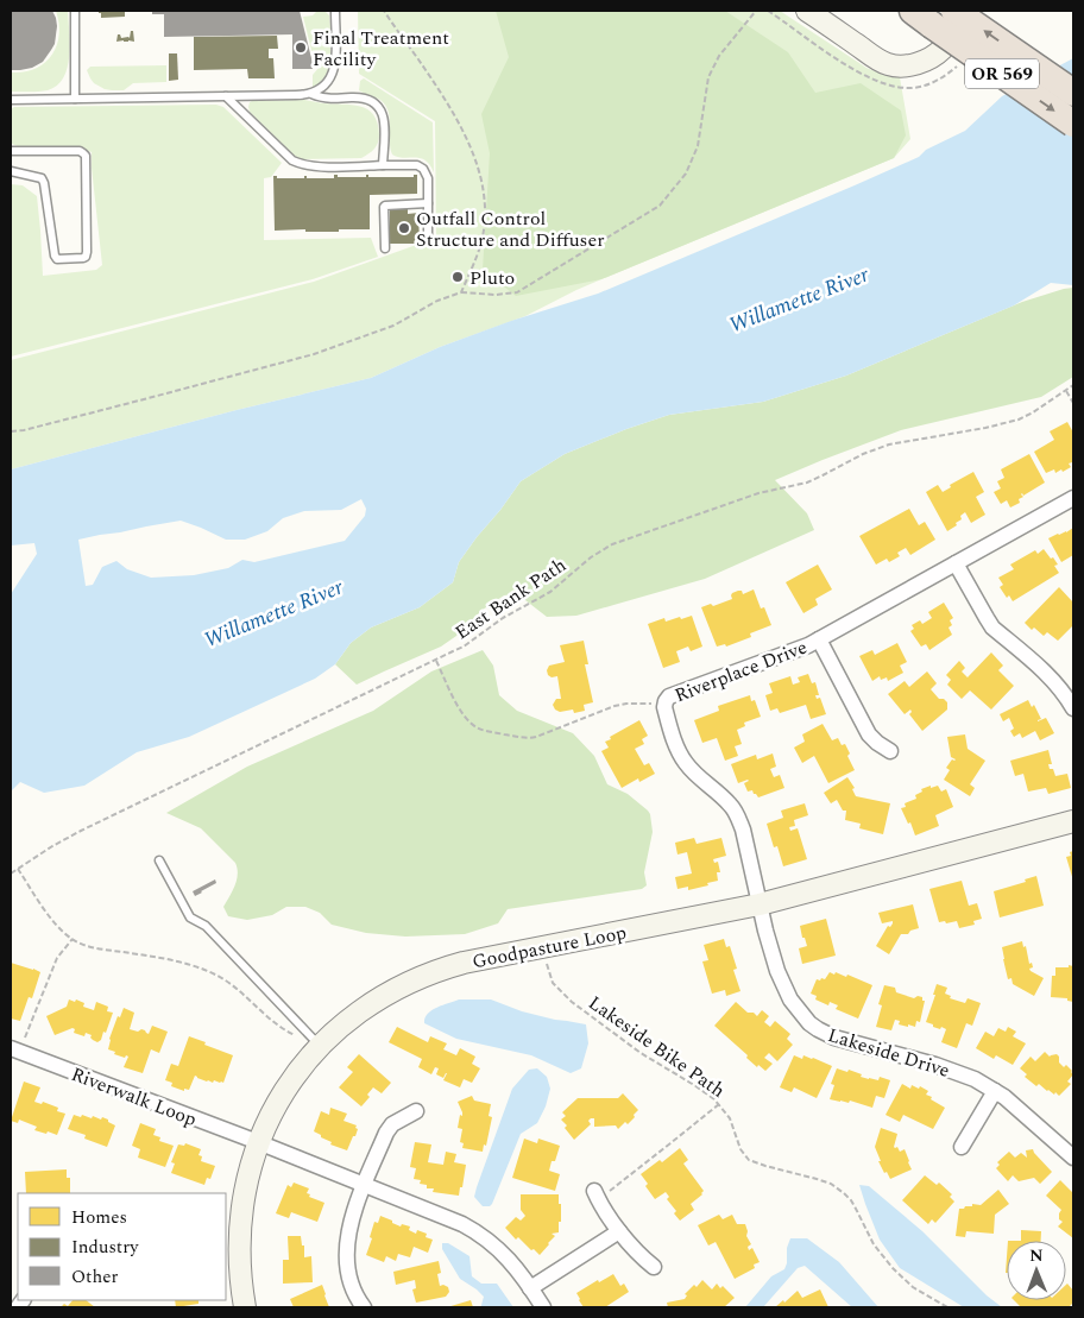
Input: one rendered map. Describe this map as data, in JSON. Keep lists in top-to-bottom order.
{
  "streets": {
    "highway": ["OR 569"],
    "street": [
      "Riverplace Drive",
      "Goodpasture Loop",
      "Lakeside Drive",
      "Riverwalk Loop"
    ],
    "path": ["East Bank Path", "Lakeside Bike Path"]
  },
  "crossings": [
    ["Riverplace Drive", "Goodpasture Loop"],
    ["Riverplace Drive", "Lakeside Drive"],
    ["Goodpasture Loop", "Lakeside Bike Path"],
    ["Goodpasture Loop", "Lakeside Drive"],
    ["Goodpasture Loop", "Riverwalk Loop"]
  ],
  "water": ["Willamette River"],
  "places": ["Final Treatment Facility", "Outfall Control Structure and Diffuser", "Pluto"],
  "legend": ["Homes", "Industry", "Other"],
  "north": "top"
}
